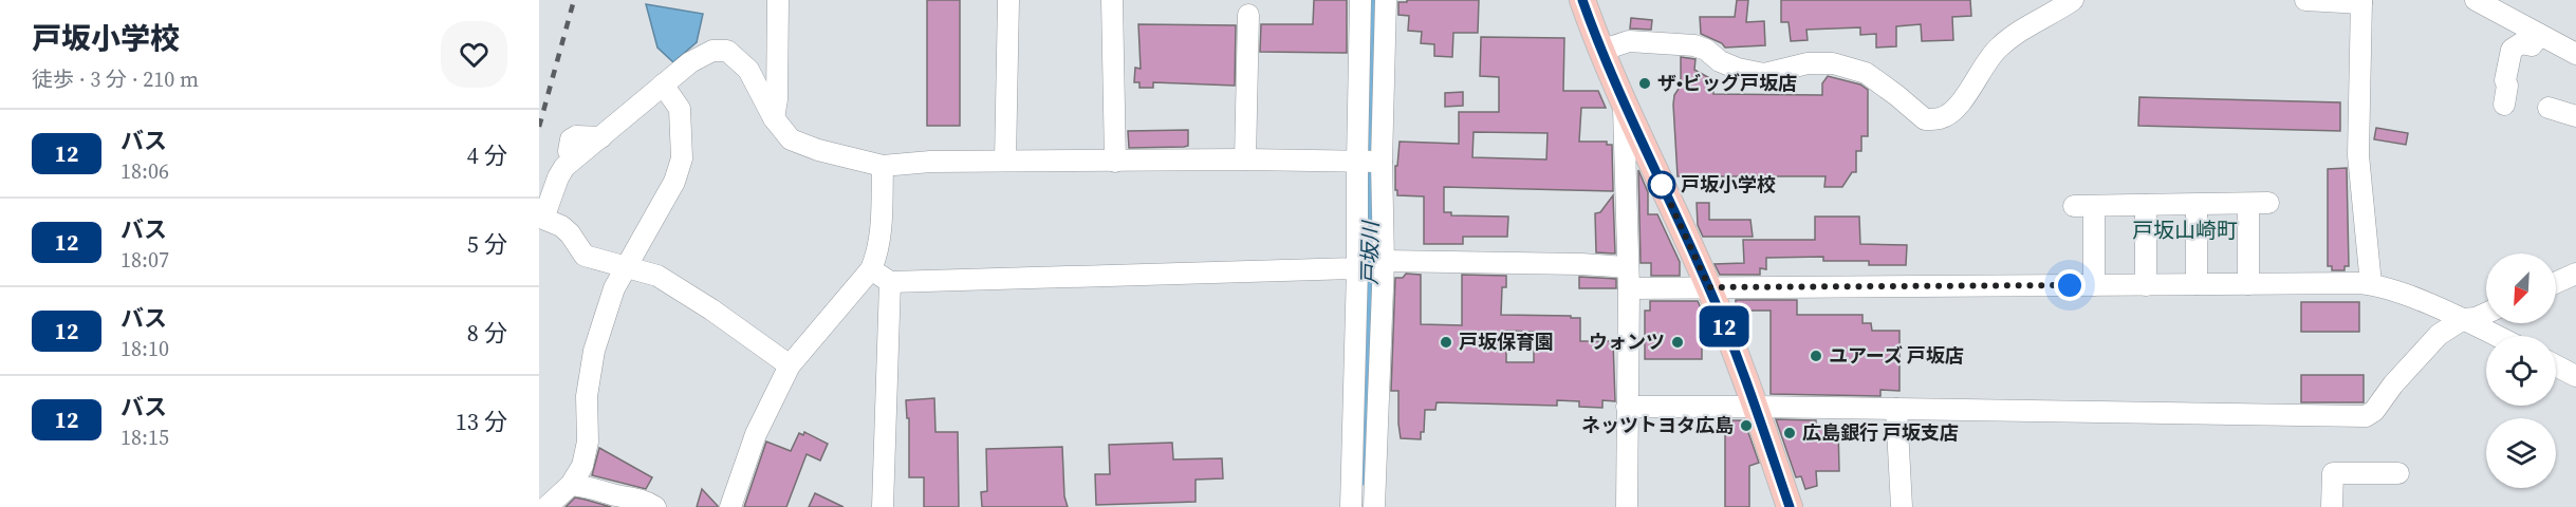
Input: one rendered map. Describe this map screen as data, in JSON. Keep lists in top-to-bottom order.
{
  "districts": ["戸坂山崎町"],
  "water": ["戸坂川"],
  "places": [
    "ザ•ビッグ戸坂店",
    "戸坂小学校",
    "戸坂保育園",
    "ウォンツ",
    "ユアーズ 戸坂店",
    "ネッツトヨタ広島",
    "広島銀行 戸坂支店"
  ],
  "lines": ["bus line 12"],
  "north": "bottom left",
  "page": {
    "heading": ["戸坂小学校", "徒歩 · 3 分 · 210 m"],
    "on_map": "12",
    "list": [
      {
        "mark": "12",
        "name": "バス",
        "note": "18:06",
        "value": "4 分"
      },
      {
        "mark": "12",
        "name": "バス",
        "note": "18:07",
        "value": "5 分"
      },
      {
        "mark": "12",
        "name": "バス",
        "note": "18:10",
        "value": "8 分"
      },
      {
        "mark": "12",
        "name": "バス",
        "note": "18:15",
        "value": "13 分"
      }
    ]
  }
}
